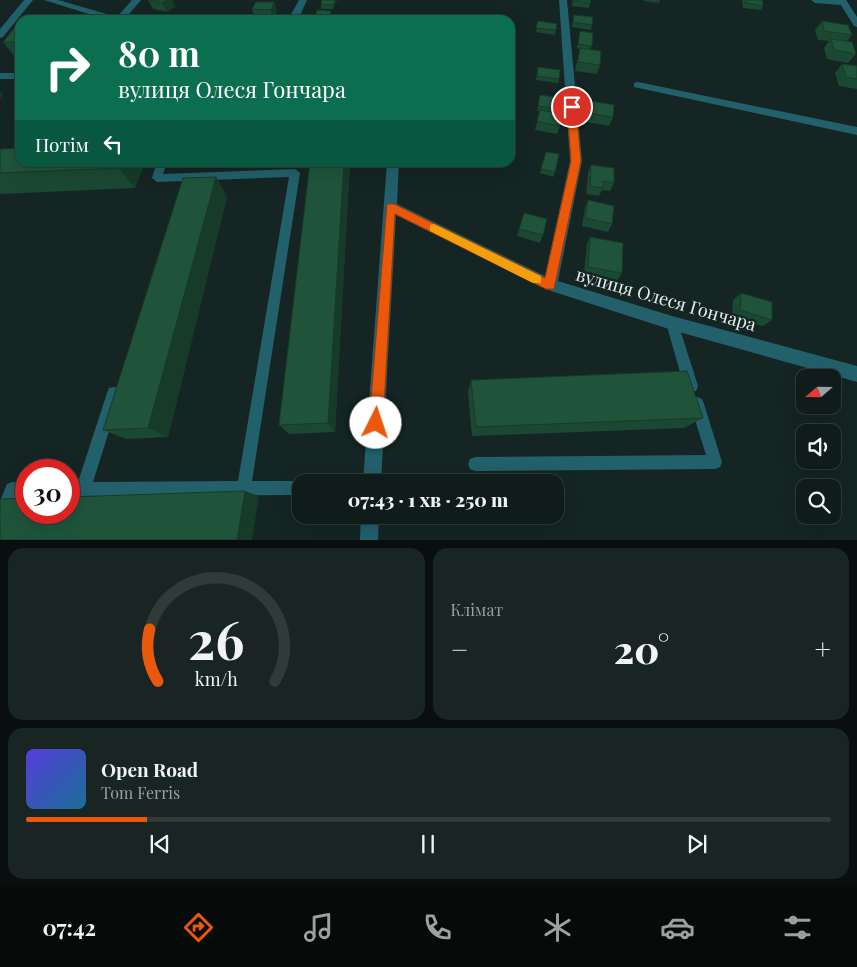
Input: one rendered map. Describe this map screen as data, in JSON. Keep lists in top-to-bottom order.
{
  "streets": {
    "street": ["вулиця Олеся Гончара"]
  },
  "north": "left",
  "page": {
    "turn": ["80 m", "вулиця Олеся Гончара"],
    "then": "Потім",
    "limit": "30",
    "trip": "07:43 · 1 хв · 250 m",
    "tile": "Клімат",
    "heat": ["−", "20°", "+"],
    "song": ["Open Road", "Tom Ferris"],
    "tabs": "07:42",
    "gauge": ["26", "km/h"]
  }
}
